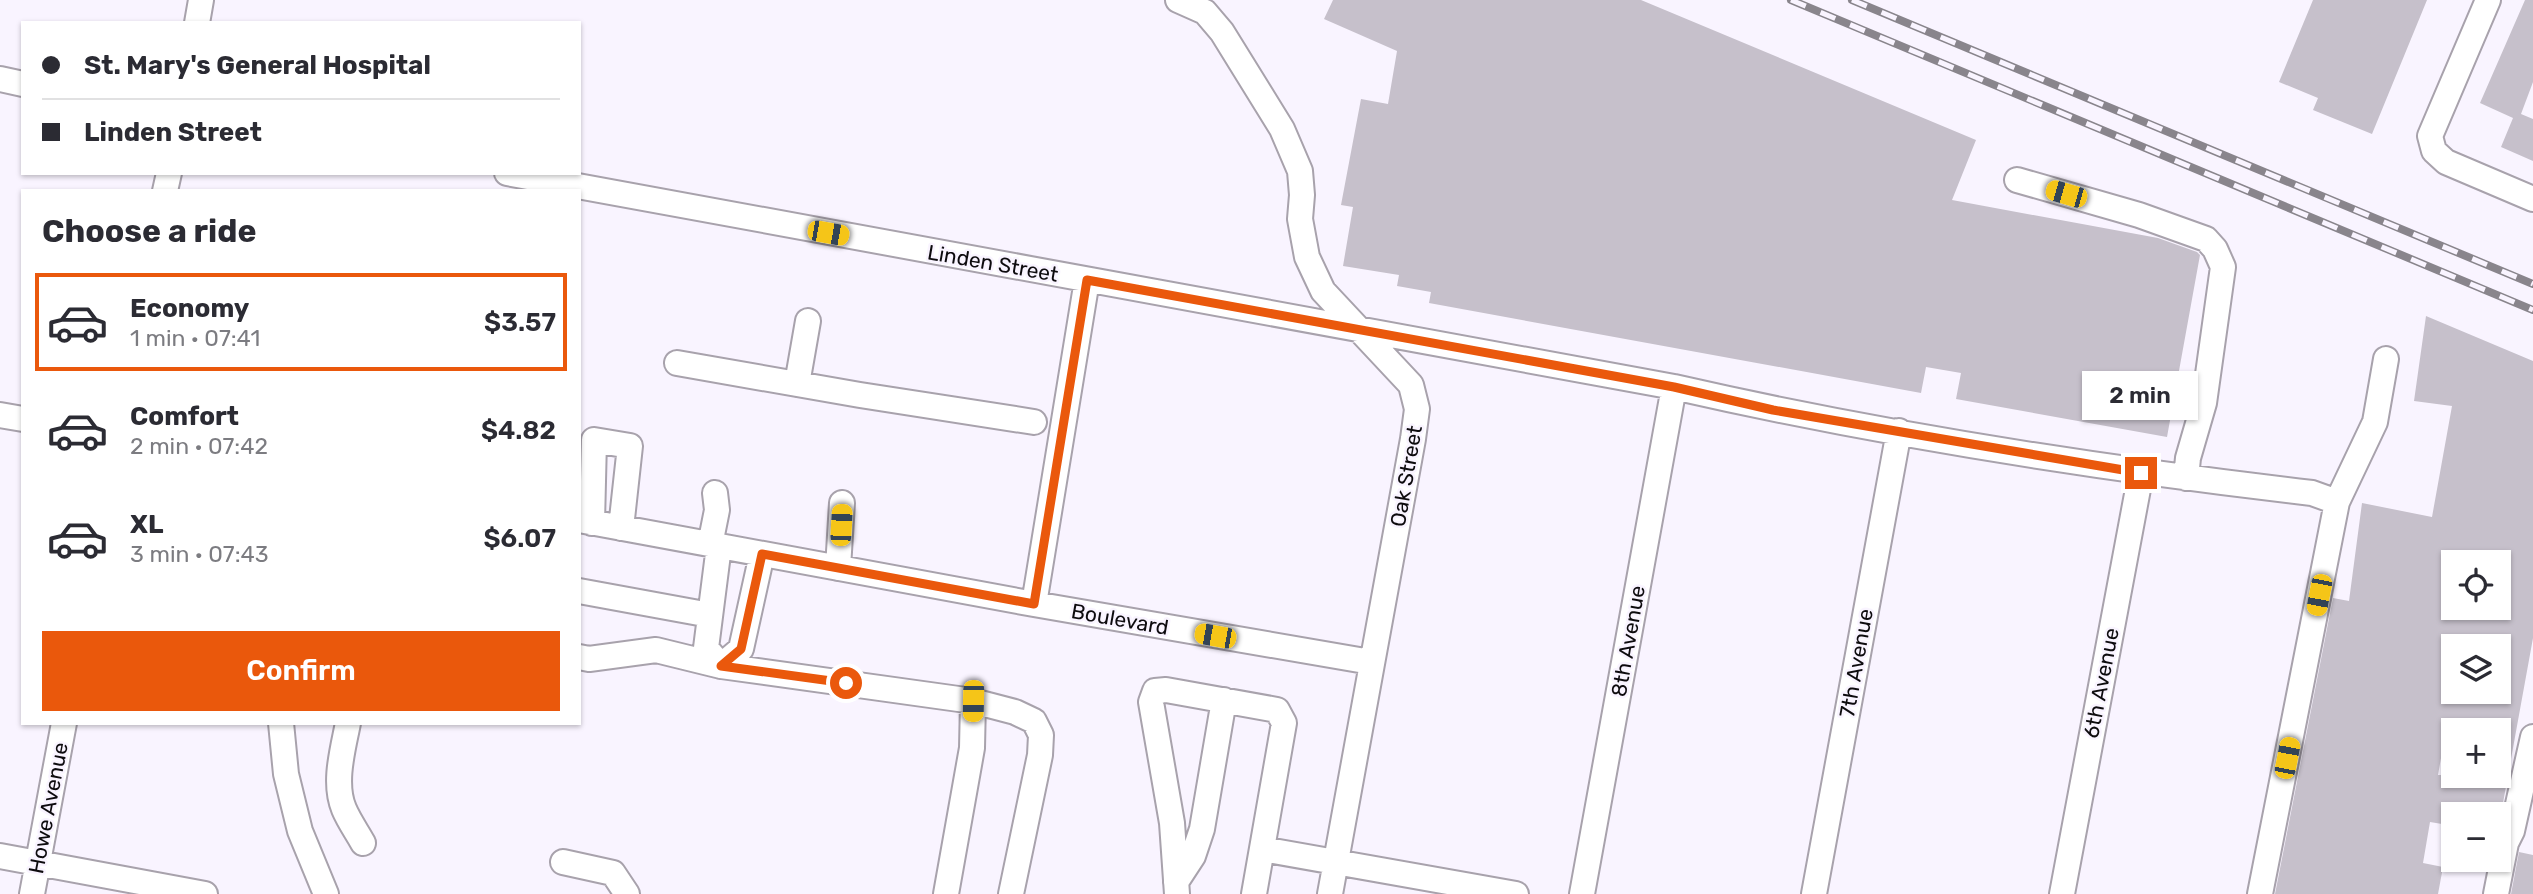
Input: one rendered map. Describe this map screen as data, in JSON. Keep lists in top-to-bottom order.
{
  "streets": {
    "street": [
      "Linden Street",
      "Oak Street",
      "Boulevard",
      "8th Avenue",
      "7th Avenue",
      "6th Avenue",
      "Howe Avenue"
    ]
  },
  "crossings": [
    ["Linden Street", "Oak Street"],
    ["Linden Street", "8th Avenue"],
    ["Linden Street", "7th Avenue"],
    ["Linden Street", "6th Avenue"],
    ["Oak Street", "Boulevard"]
  ],
  "page": {
    "banner": ["St. Mary's General Hospital", "Linden Street"],
    "heading": "Choose a ride",
    "list": [
      {
        "name": "Economy",
        "note": "1 min · 07:41",
        "value": "$3.57"
      },
      {
        "name": "Comfort",
        "note": "2 min · 07:42",
        "value": "$4.82"
      },
      {
        "name": "XL",
        "note": "3 min · 07:43",
        "value": "$6.07"
      }
    ],
    "bubble": "2 min",
    "map_buttons": ["+", "−"],
    "buttons": "Confirm"
  }
}
